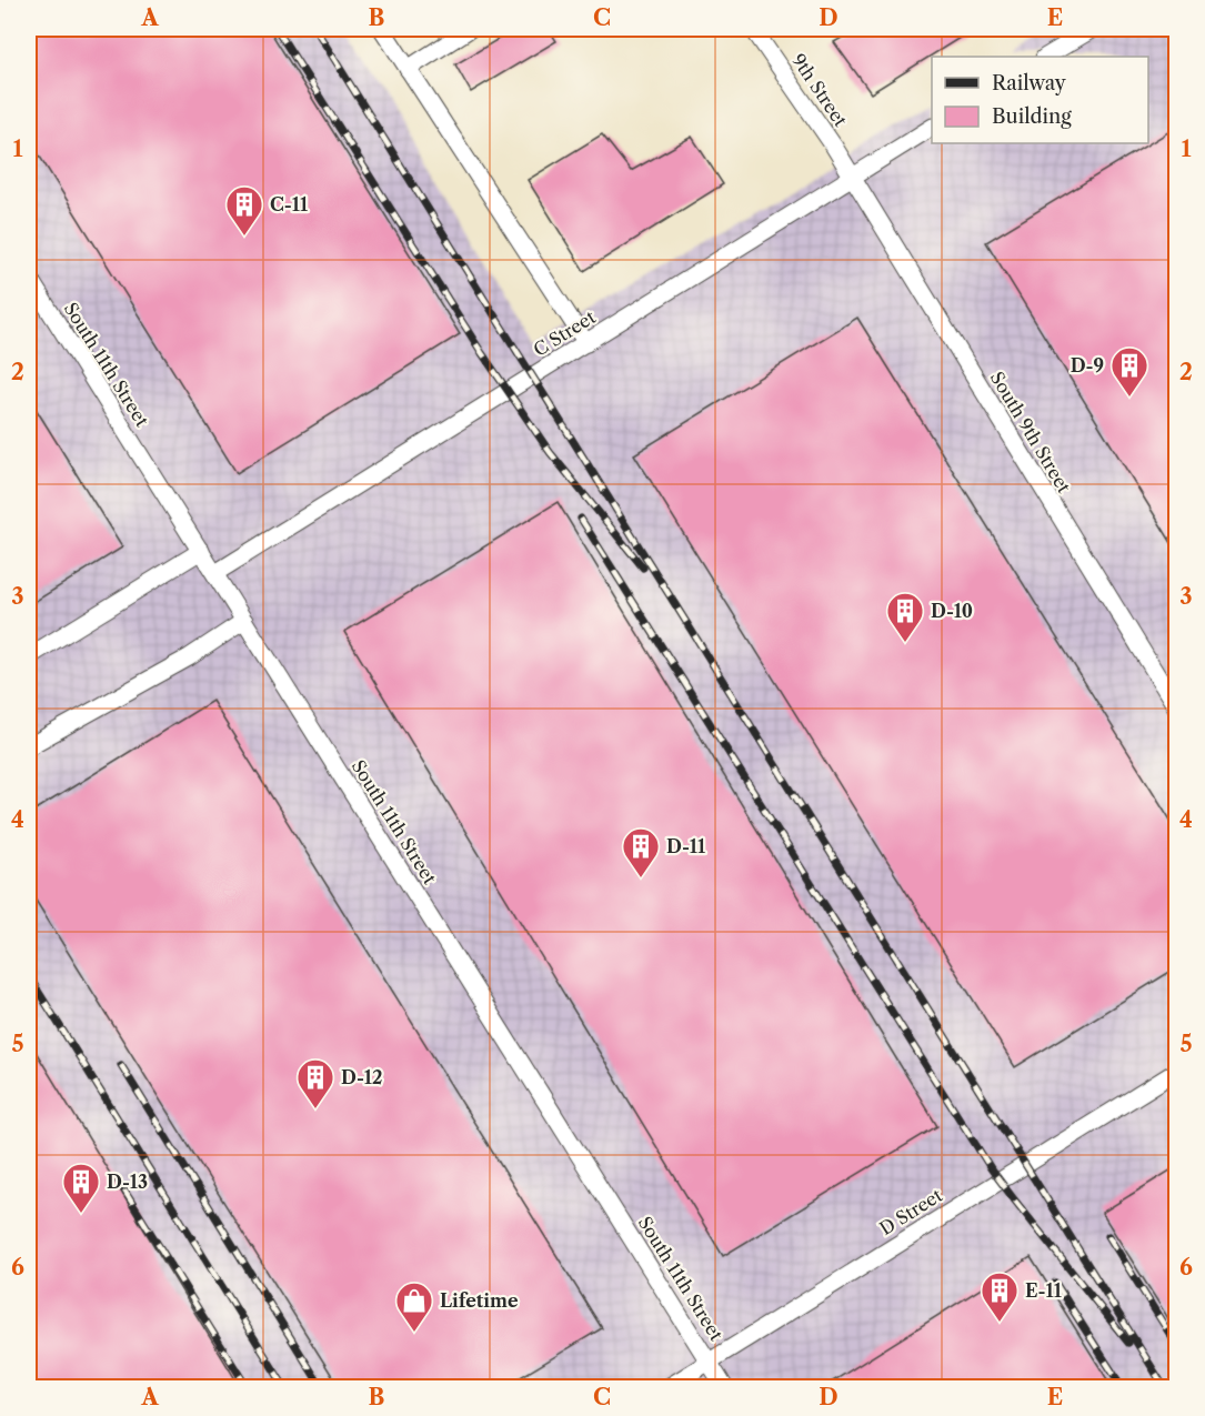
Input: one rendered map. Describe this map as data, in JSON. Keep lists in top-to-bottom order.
{
  "streets": {
    "lane": [
      "9th Street",
      "C Street",
      "South 11th Street",
      "South 9th Street",
      "D Street"
    ]
  },
  "crossings": [
    ["9th Street", "C Street"],
    ["9th Street", "South 9th Street"],
    ["C Street", "South 11th Street"],
    ["C Street", "South 9th Street"],
    ["South 11th Street", "D Street"]
  ],
  "places": {
    "building": [
      "C-11",
      "D-9",
      "D-10",
      "D-11",
      "D-12",
      "D-13",
      "E-11"
    ],
    "shop": ["Lifetime"]
  },
  "legend": ["Railway", "Building"],
  "grid": {
    "columns": [
      "A",
      "B",
      "C",
      "D",
      "E"
    ],
    "rows": [
      "1",
      "2",
      "3",
      "4",
      "5",
      "6"
    ]
  }
}
